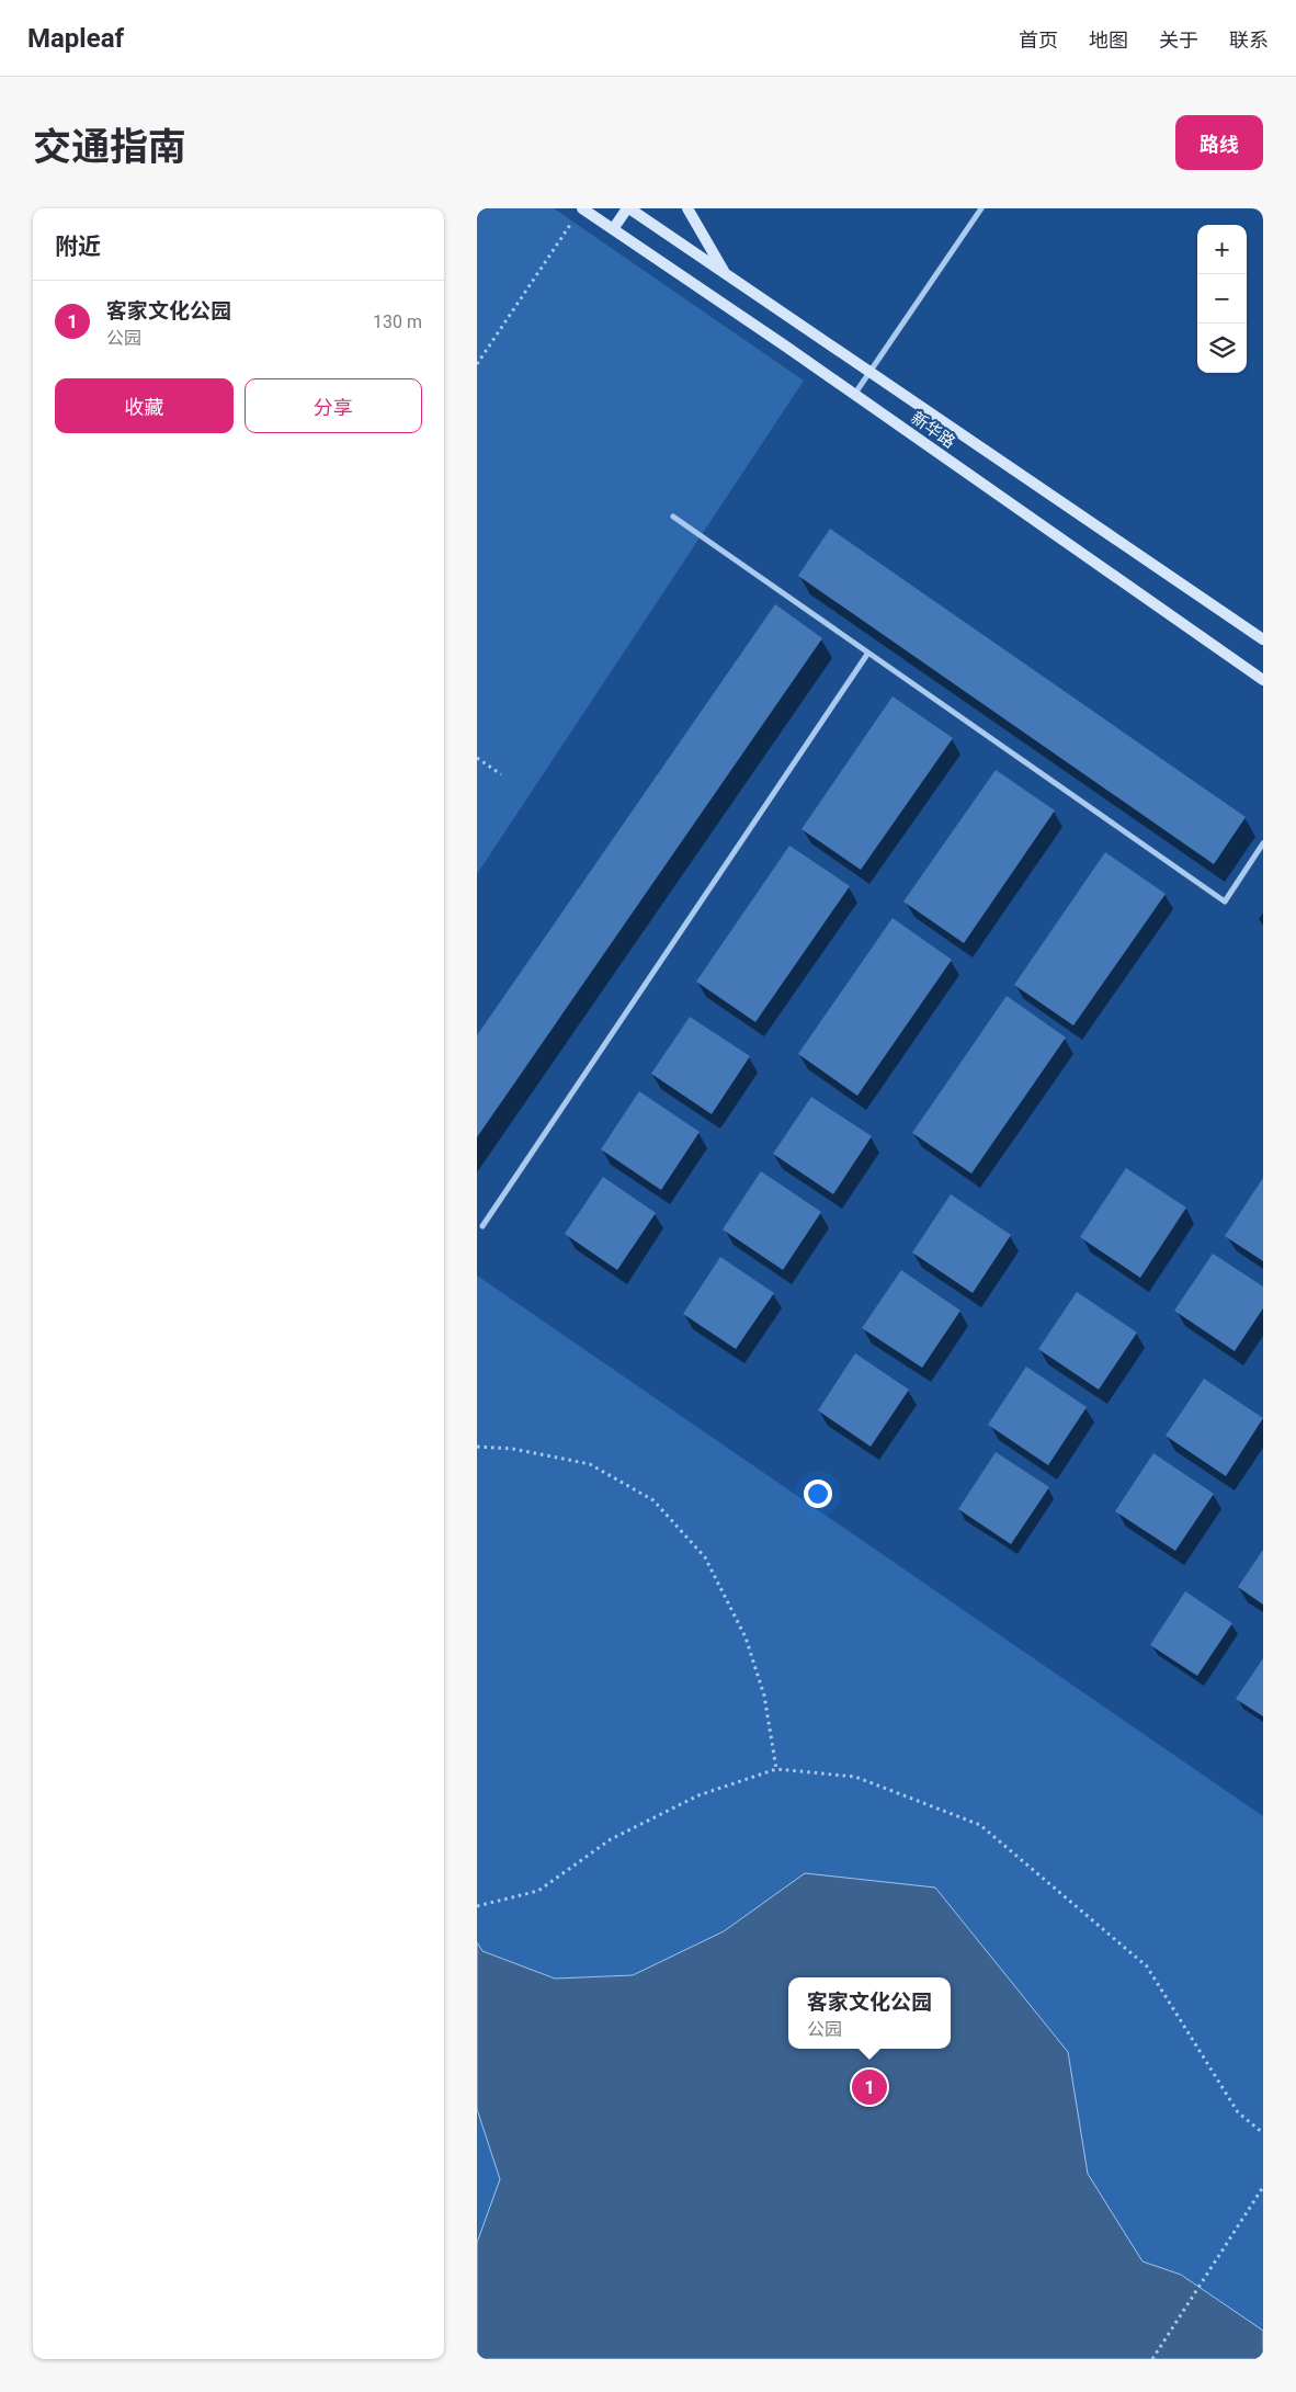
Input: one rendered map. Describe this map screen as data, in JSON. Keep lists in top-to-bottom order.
{
  "streets": {
    "street": ["新华路"]
  },
  "page": {
    "header": "Mapleaf",
    "nav": [
      "首页",
      "地图",
      "关于",
      "联系"
    ],
    "title": "交通指南",
    "buttons": [
      "路线",
      ["收藏", "分享"]
    ],
    "heading": "附近",
    "map_buttons": ["+", "−"],
    "list": [
      {
        "mark": "1",
        "name": "客家文化公园",
        "note": "公园",
        "value": "130 m"
      }
    ],
    "popup": ["客家文化公园", "公园"],
    "pins": "1"
  }
}
